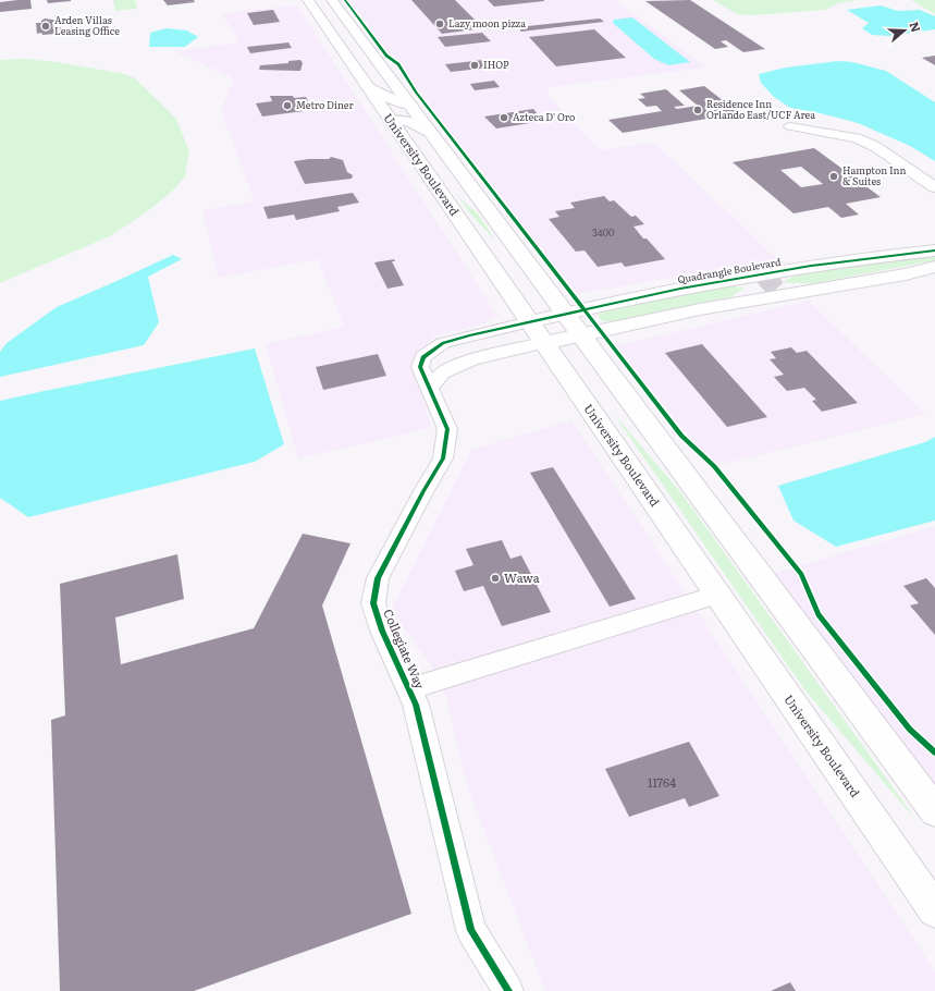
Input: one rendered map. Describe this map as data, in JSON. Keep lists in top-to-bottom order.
{
  "streets": {
    "main road": ["University Boulevard", "Quadrangle Boulevard"],
    "street": ["Collegiate Way"]
  },
  "crossings": [
    ["University Boulevard", "Quadrangle Boulevard"],
    ["University Boulevard", "Collegiate Way"],
    ["Quadrangle Boulevard", "Collegiate Way"]
  ],
  "places": [
    "Lazy moon pizza",
    "Arden Villas Leasing Office",
    "IHOP",
    "Metro Diner",
    "Residence Inn Orlando East/UCF Area",
    "Azteca D' Oro",
    "Hampton Inn & Suites",
    "Wawa"
  ],
  "house_numbers": ["3400", "11764"],
  "north": "right"
}
